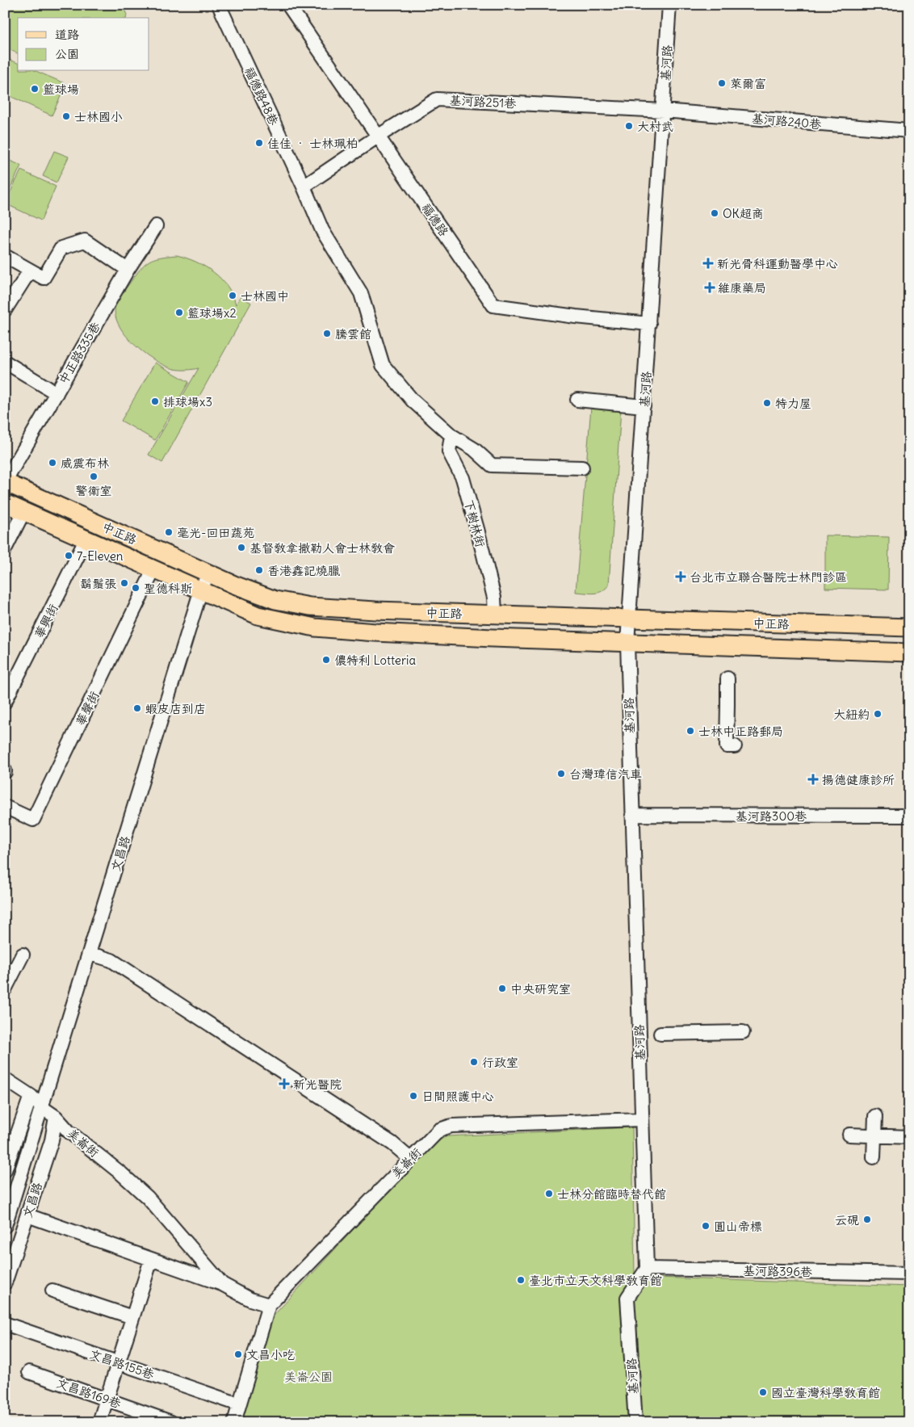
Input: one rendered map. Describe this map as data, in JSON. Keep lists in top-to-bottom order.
{
  "streets": {
    "main road": ["中正路"],
    "street": [
      "基河路",
      "福德路48巷",
      "基河路251巷",
      "基河路240巷",
      "福德路",
      "中正路335巷",
      "下樹林街",
      "華興街",
      "華聲街",
      "基河路300巷",
      "文昌路",
      "美崙街",
      "基河路396巷",
      "文昌路155巷",
      "文昌路169巷"
    ]
  },
  "crossings": [
    ["基河路", "基河路251巷"],
    ["基河路", "基河路240巷"],
    ["基河路", "福德路"],
    ["基河路", "中正路"],
    ["基河路", "基河路300巷"],
    ["基河路", "美崙街"],
    ["基河路", "基河路396巷"],
    ["福德路48巷", "基河路251巷"],
    ["基河路251巷", "基河路240巷"],
    ["基河路251巷", "福德路"],
    ["中正路335巷", "中正路"],
    ["下樹林街", "中正路"],
    ["中正路", "華興街"],
    ["中正路", "華聲街"],
    ["中正路", "文昌路"],
    ["文昌路", "美崙街"]
  ],
  "parks": ["美崙公園"],
  "places": {
    "other": [
      "萊爾富",
      "籃球場",
      "士林國小",
      "大村武",
      "佳佳 ‧ 士林珮柏",
      "OK超商",
      "士林國中",
      "籃球場x2",
      "騰雲館",
      "排球場x3",
      "特力屋",
      "威震布林",
      "警衛室",
      "毫光-回田蔬苑",
      "基督教拿撒勒人會士林教會",
      "7-Eleven",
      "香港鑫記燒臘",
      "鬍鬚張",
      "聖德科斯",
      "儂特利 Lotteria",
      "蝦皮店到店",
      "大紐約",
      "士林中正路郵局",
      "台灣瑋信汽車",
      "中央研究室",
      "行政室",
      "日間照護中心",
      "士林分館臨時替代館",
      "云硯",
      "圓山帝標",
      "臺北市立天文科學教育館",
      "文昌小吃",
      "國立臺灣科學教育館"
    ],
    "health": [
      "新光骨科運動醫學中心",
      "維康藥局",
      "台北市立聯合醫院士林門診區",
      "揚德健康診所",
      "新光醫院"
    ]
  },
  "legend": ["道路", "公園"]
}
